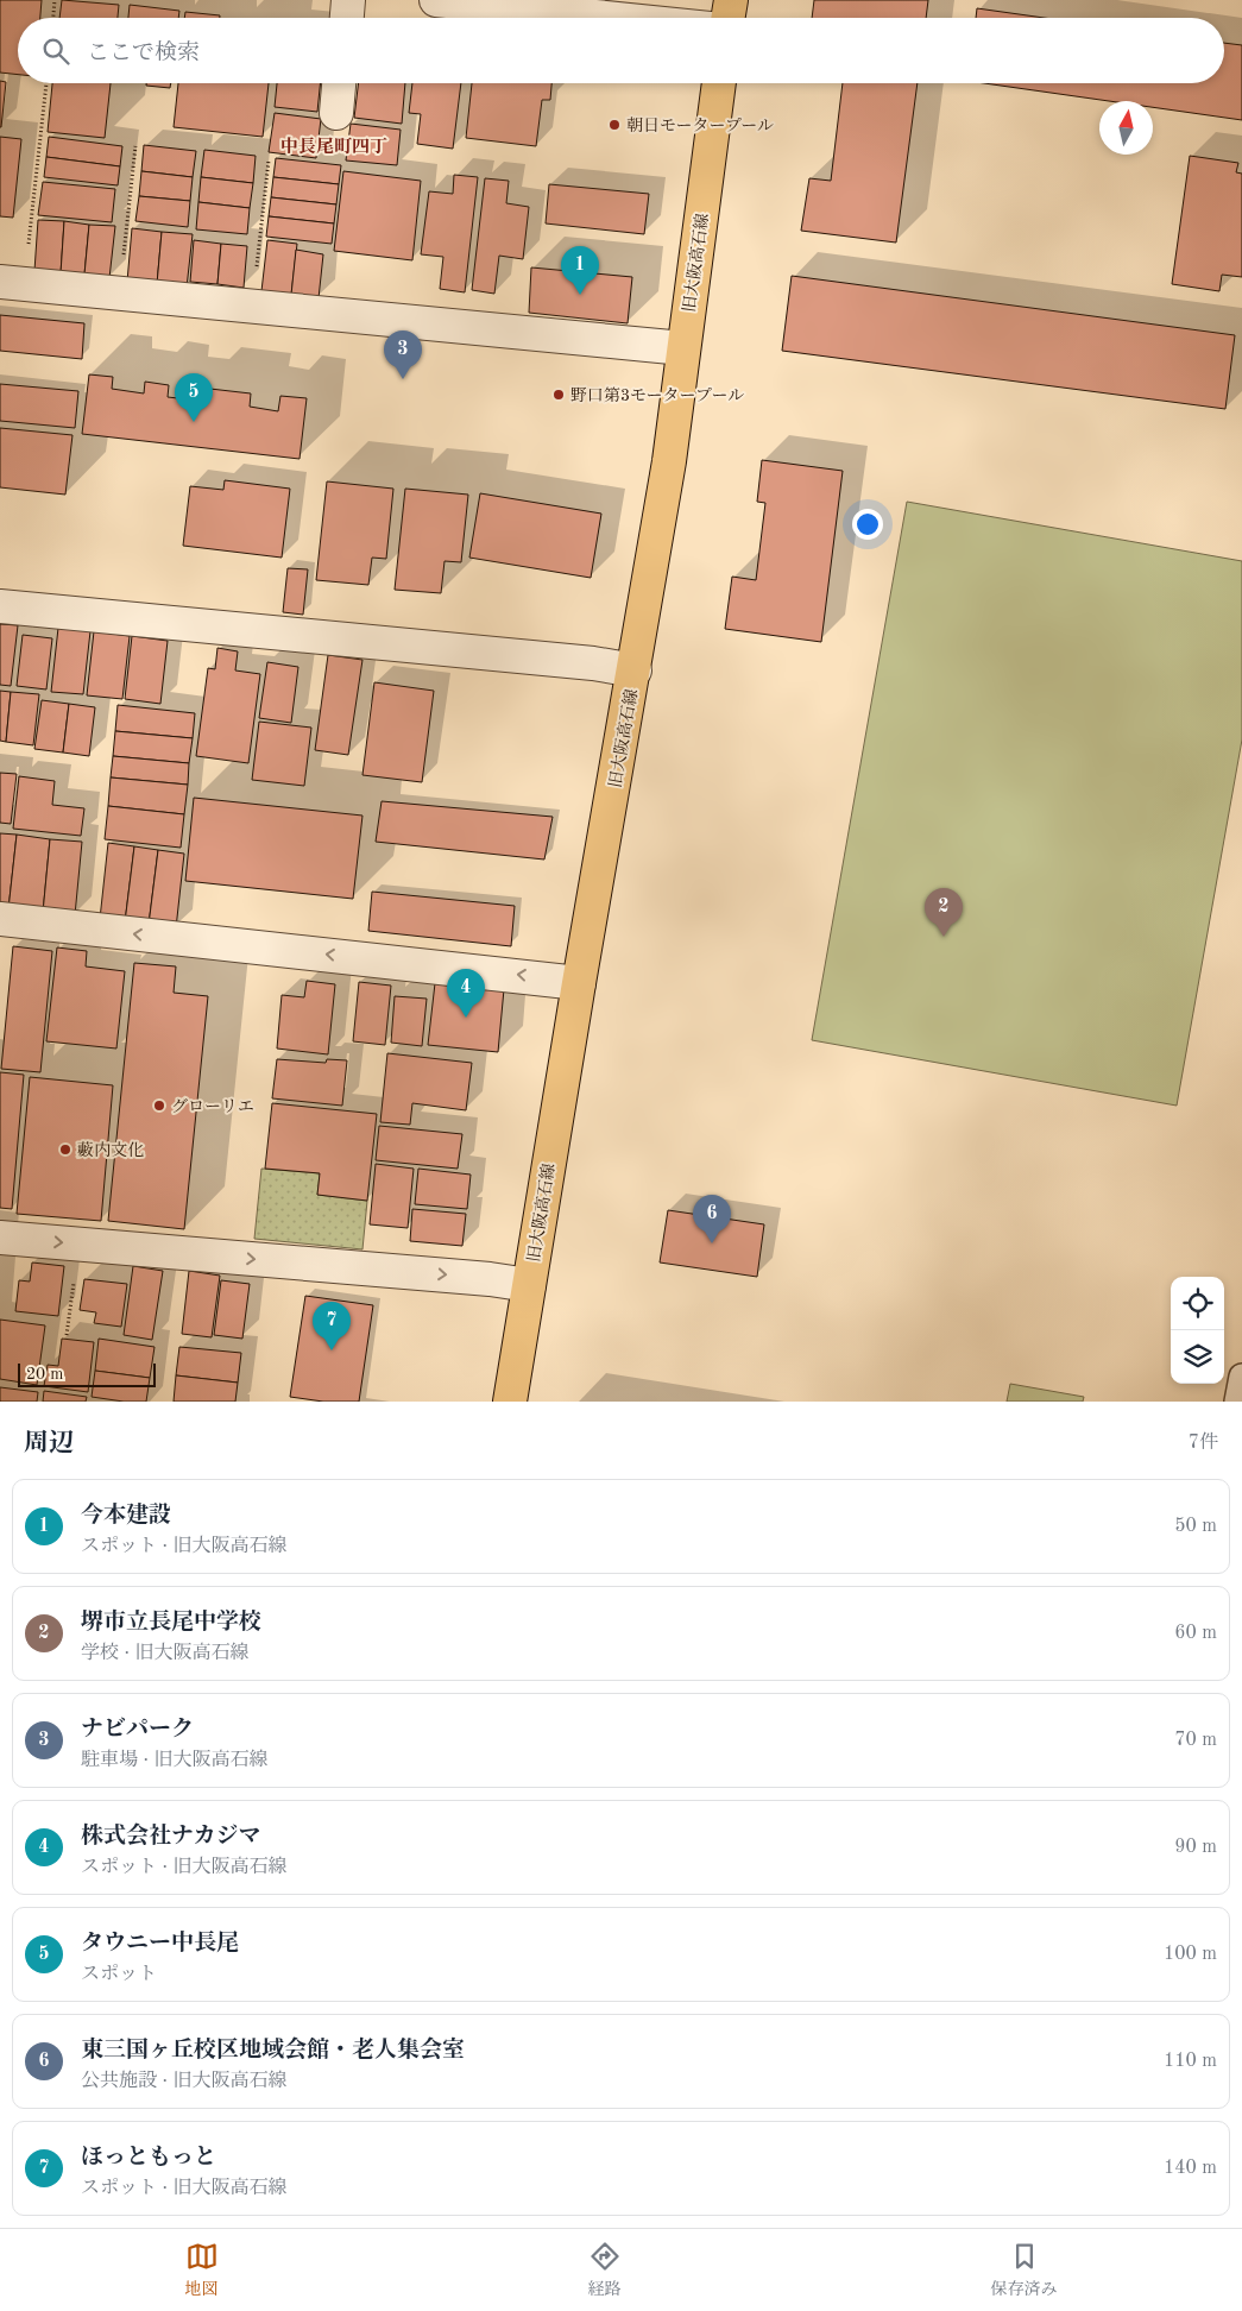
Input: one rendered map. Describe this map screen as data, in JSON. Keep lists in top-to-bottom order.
{
  "streets": {
    "main road": ["旧大阪高石線"]
  },
  "districts": ["中長尾町四丁"],
  "places": [
    "朝日モータープール",
    "野口第3モータープール",
    "グローリエ",
    "藪内文化"
  ],
  "scale_bar": "20 m",
  "north": "top",
  "page": {
    "search": "ここで検索",
    "pins": [
      "1",
      "3",
      "5",
      "2",
      "4",
      "6",
      "7"
    ],
    "scale": "20 m",
    "heading": ["周辺", "7件"],
    "list": [
      {
        "mark": "1",
        "name": "今本建設",
        "note": "スポット · 旧大阪高石線",
        "value": "50 m"
      },
      {
        "mark": "2",
        "name": "堺市立長尾中学校",
        "note": "学校 · 旧大阪高石線",
        "value": "60 m"
      },
      {
        "mark": "3",
        "name": "ナビパーク",
        "note": "駐車場 · 旧大阪高石線",
        "value": "70 m"
      },
      {
        "mark": "4",
        "name": "株式会社ナカジマ",
        "note": "スポット · 旧大阪高石線",
        "value": "90 m"
      },
      {
        "mark": "5",
        "name": "タウニー中長尾",
        "note": "スポット",
        "value": "100 m"
      },
      {
        "mark": "6",
        "name": "東三国ヶ丘校区地域会館・老人集会室",
        "note": "公共施設 · 旧大阪高石線",
        "value": "110 m"
      },
      {
        "mark": "7",
        "name": "ほっともっと",
        "note": "スポット · 旧大阪高石線",
        "value": "140 m"
      }
    ],
    "nav": ["地図", "経路", "保存済み"]
  }
}
